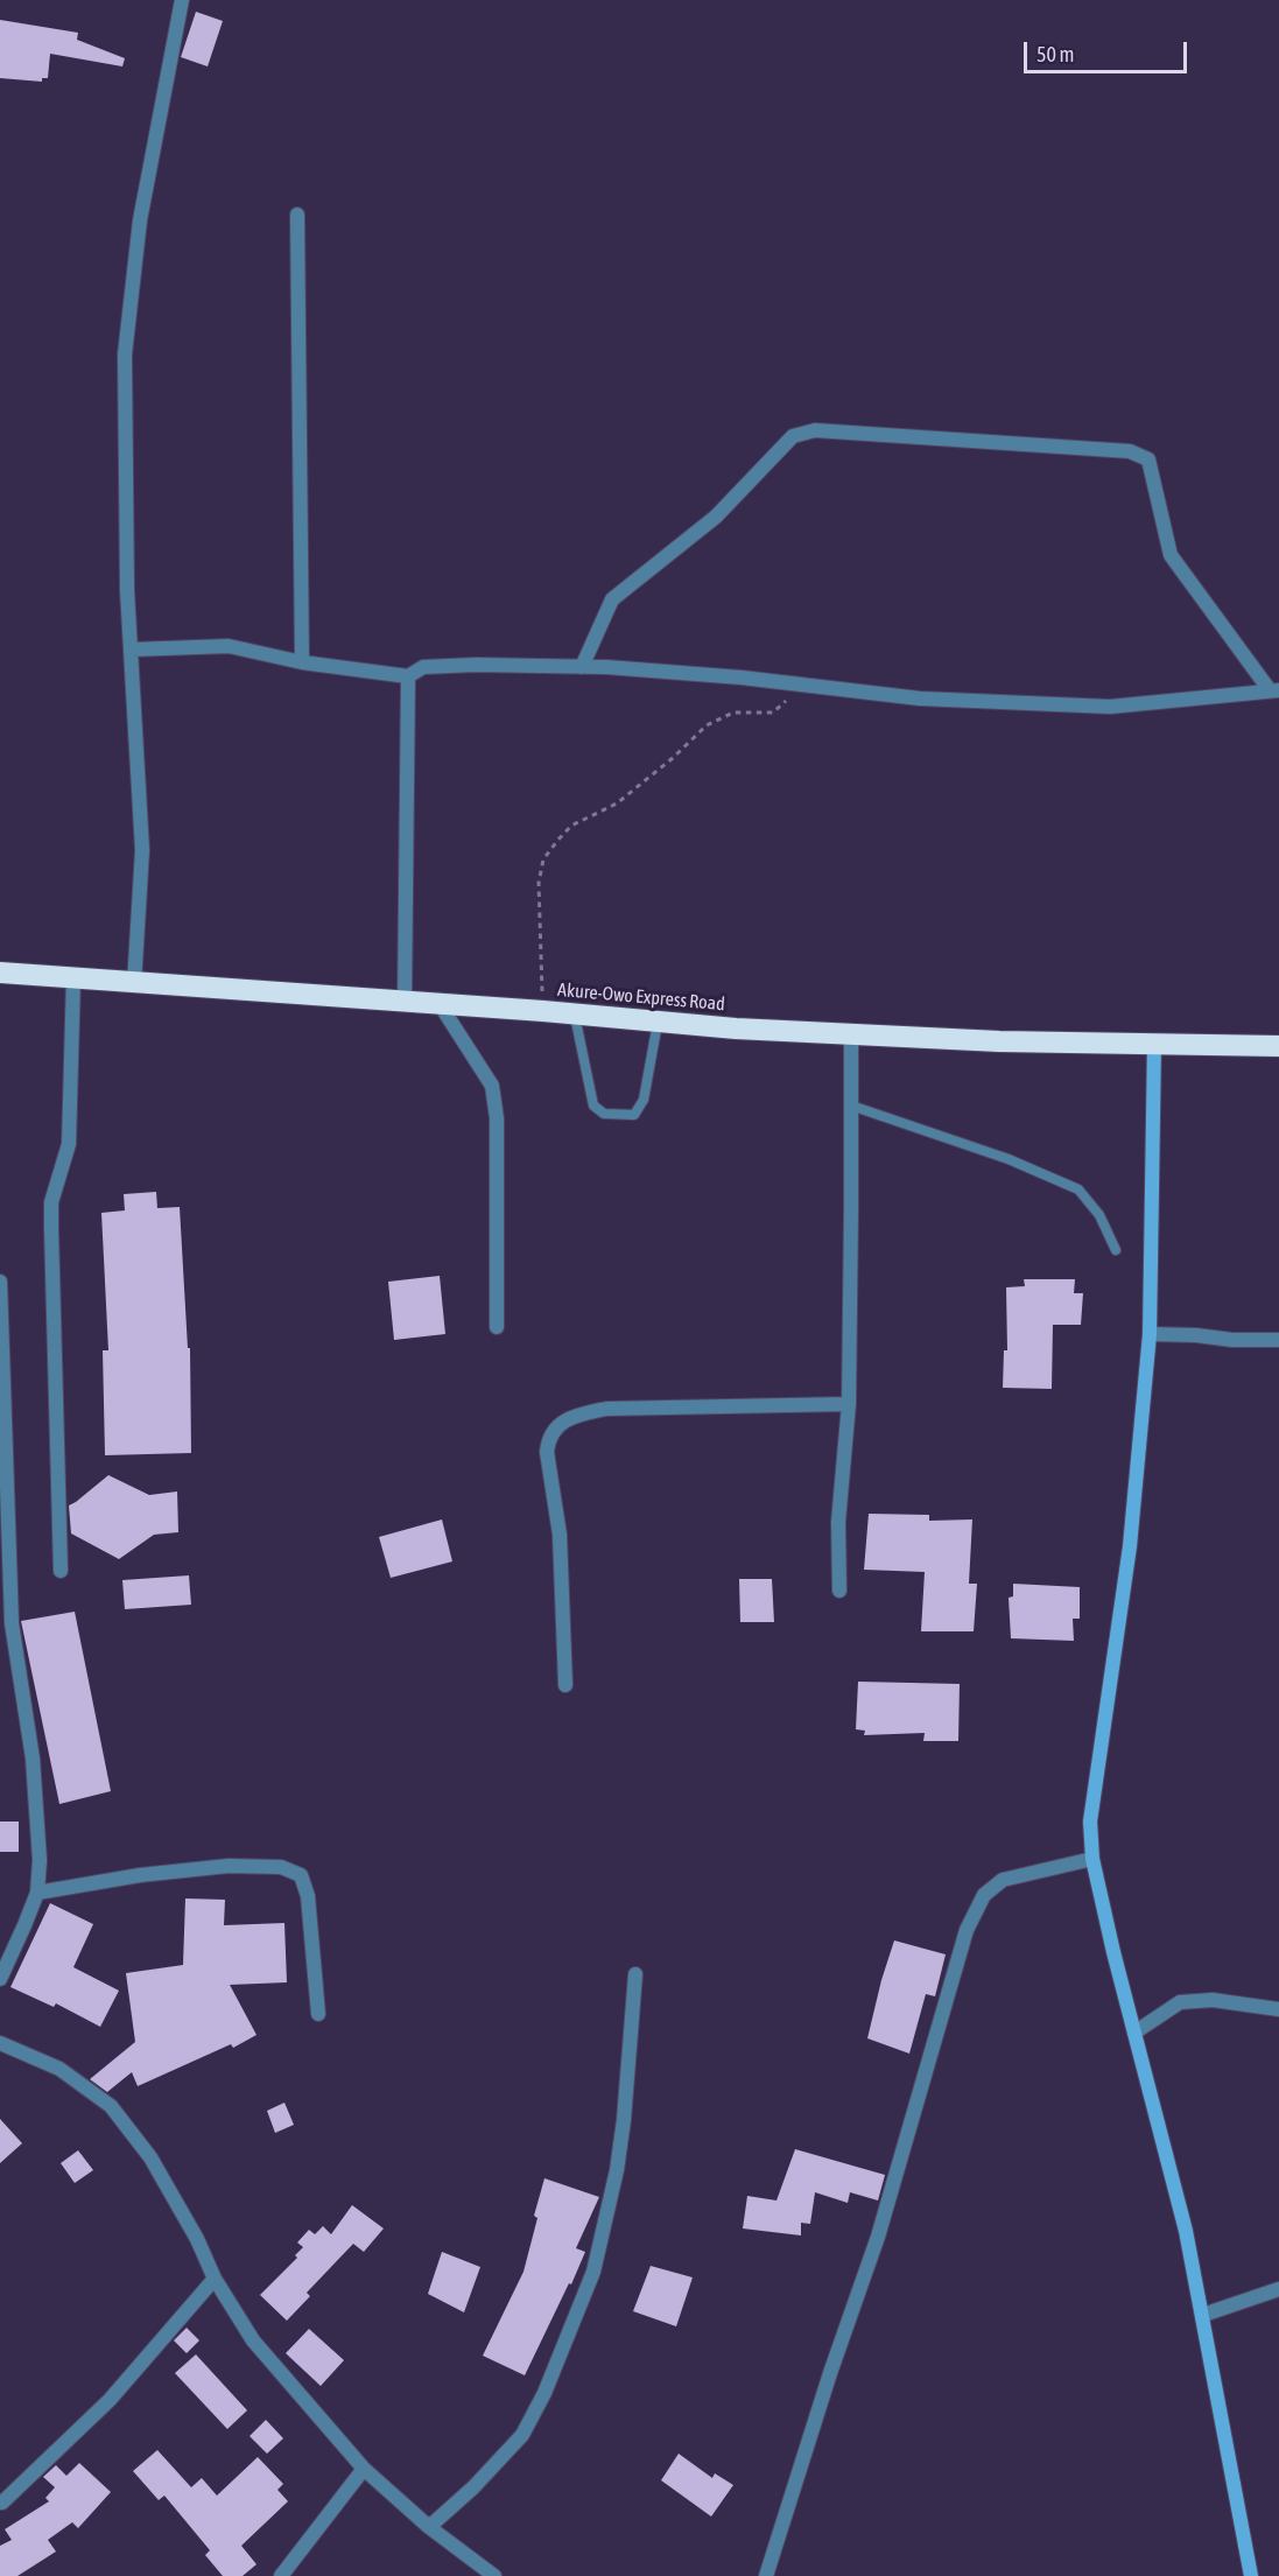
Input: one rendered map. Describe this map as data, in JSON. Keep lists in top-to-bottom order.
{
  "streets": {
    "highway": ["Akure-Owo Express Road"]
  },
  "scale_bar": "50 m"
}
